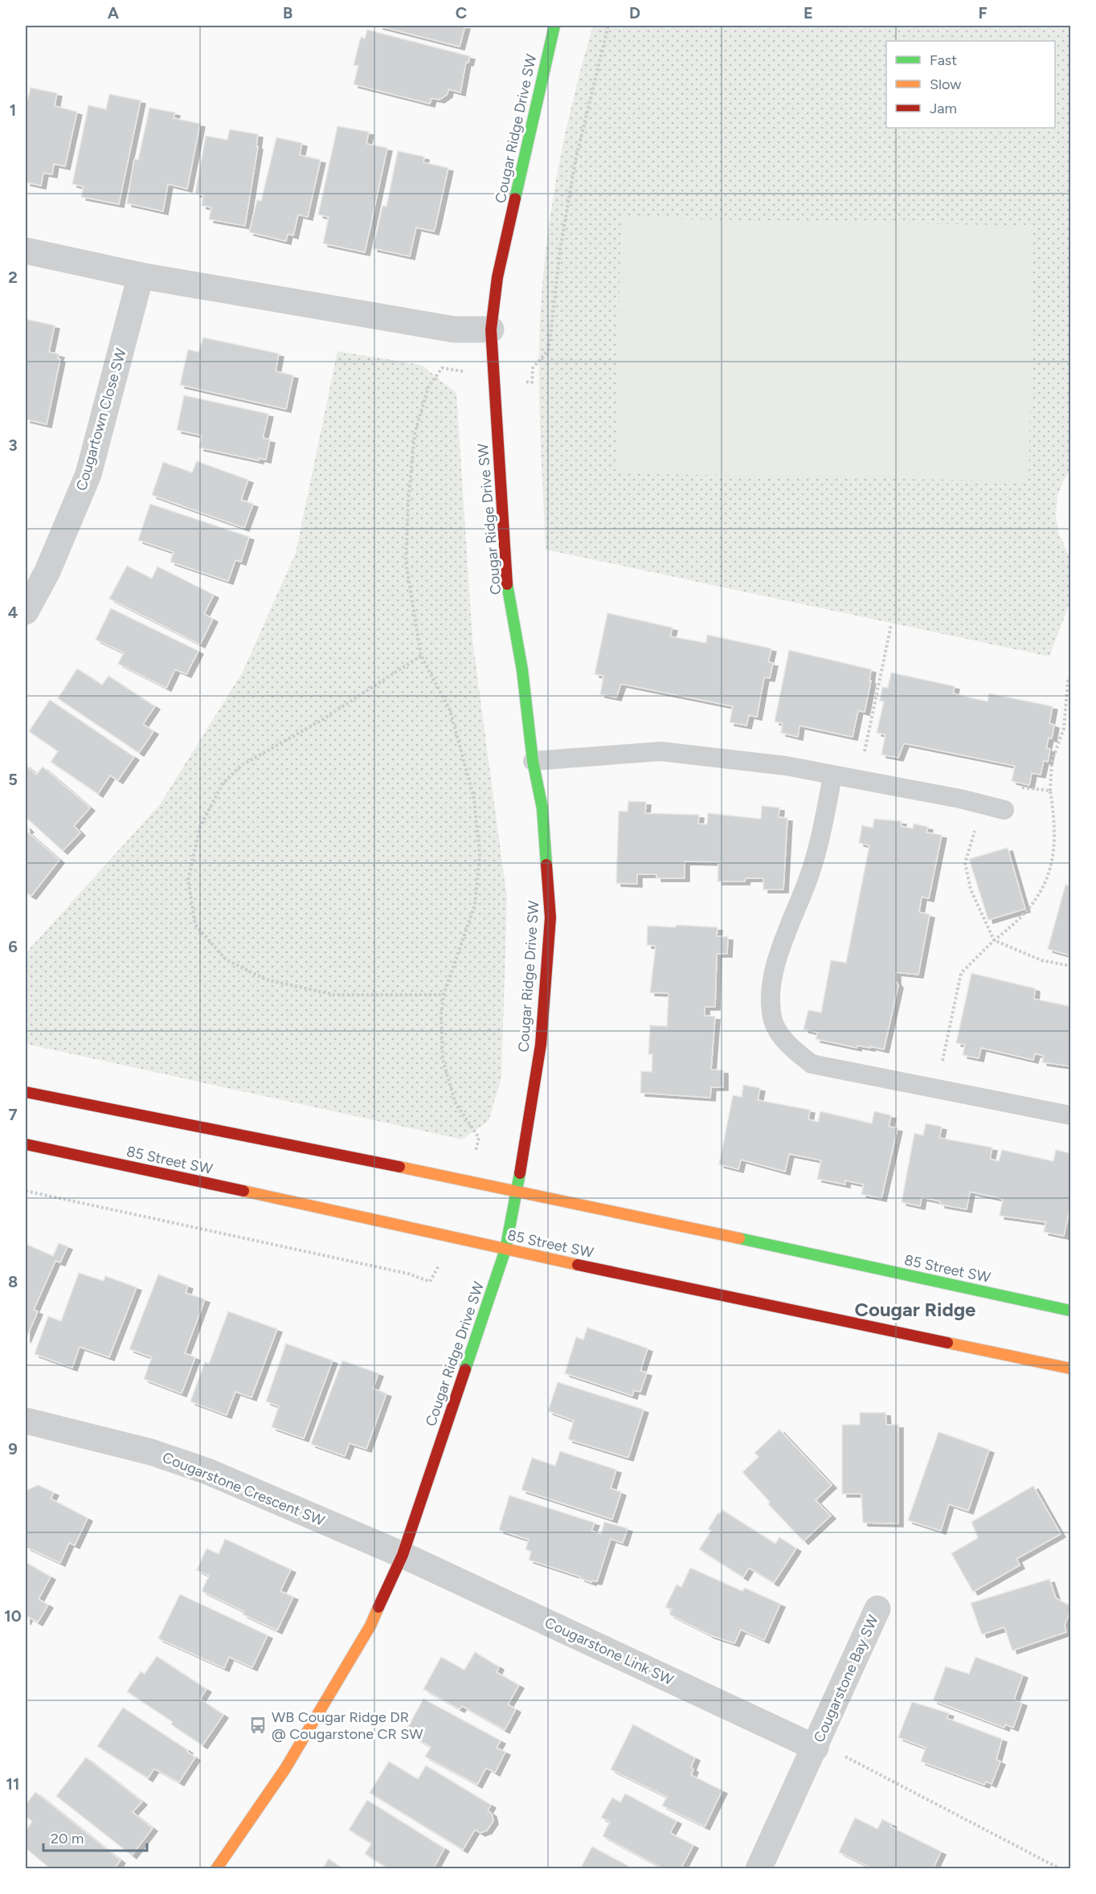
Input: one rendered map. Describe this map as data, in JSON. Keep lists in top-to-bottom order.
{
  "streets": {
    "street": [
      "Cougar Ridge Drive SW",
      "Cougartown Close SW",
      "85 Street SW",
      "Cougarstone Crescent SW",
      "Cougarstone Link SW",
      "Cougarstone Bay SW"
    ]
  },
  "crossings": [
    ["Cougar Ridge Drive SW", "85 Street SW"],
    ["Cougar Ridge Drive SW", "Cougarstone Crescent SW"],
    ["Cougar Ridge Drive SW", "Cougarstone Link SW"],
    ["Cougarstone Crescent SW", "Cougarstone Link SW"],
    ["Cougarstone Link SW", "Cougarstone Bay SW"]
  ],
  "districts": ["Cougar Ridge"],
  "places": {
    "bus stop": ["WB Cougar Ridge DR @ Cougarstone CR SW"]
  },
  "legend": ["Fast", "Slow", "Jam"],
  "scale_bar": "20 m",
  "grid": {
    "columns": [
      "A",
      "B",
      "C",
      "D",
      "E",
      "F"
    ],
    "rows": [
      "1",
      "2",
      "3",
      "4",
      "5",
      "6",
      "7",
      "8",
      "9",
      "10",
      "11"
    ]
  }
}
